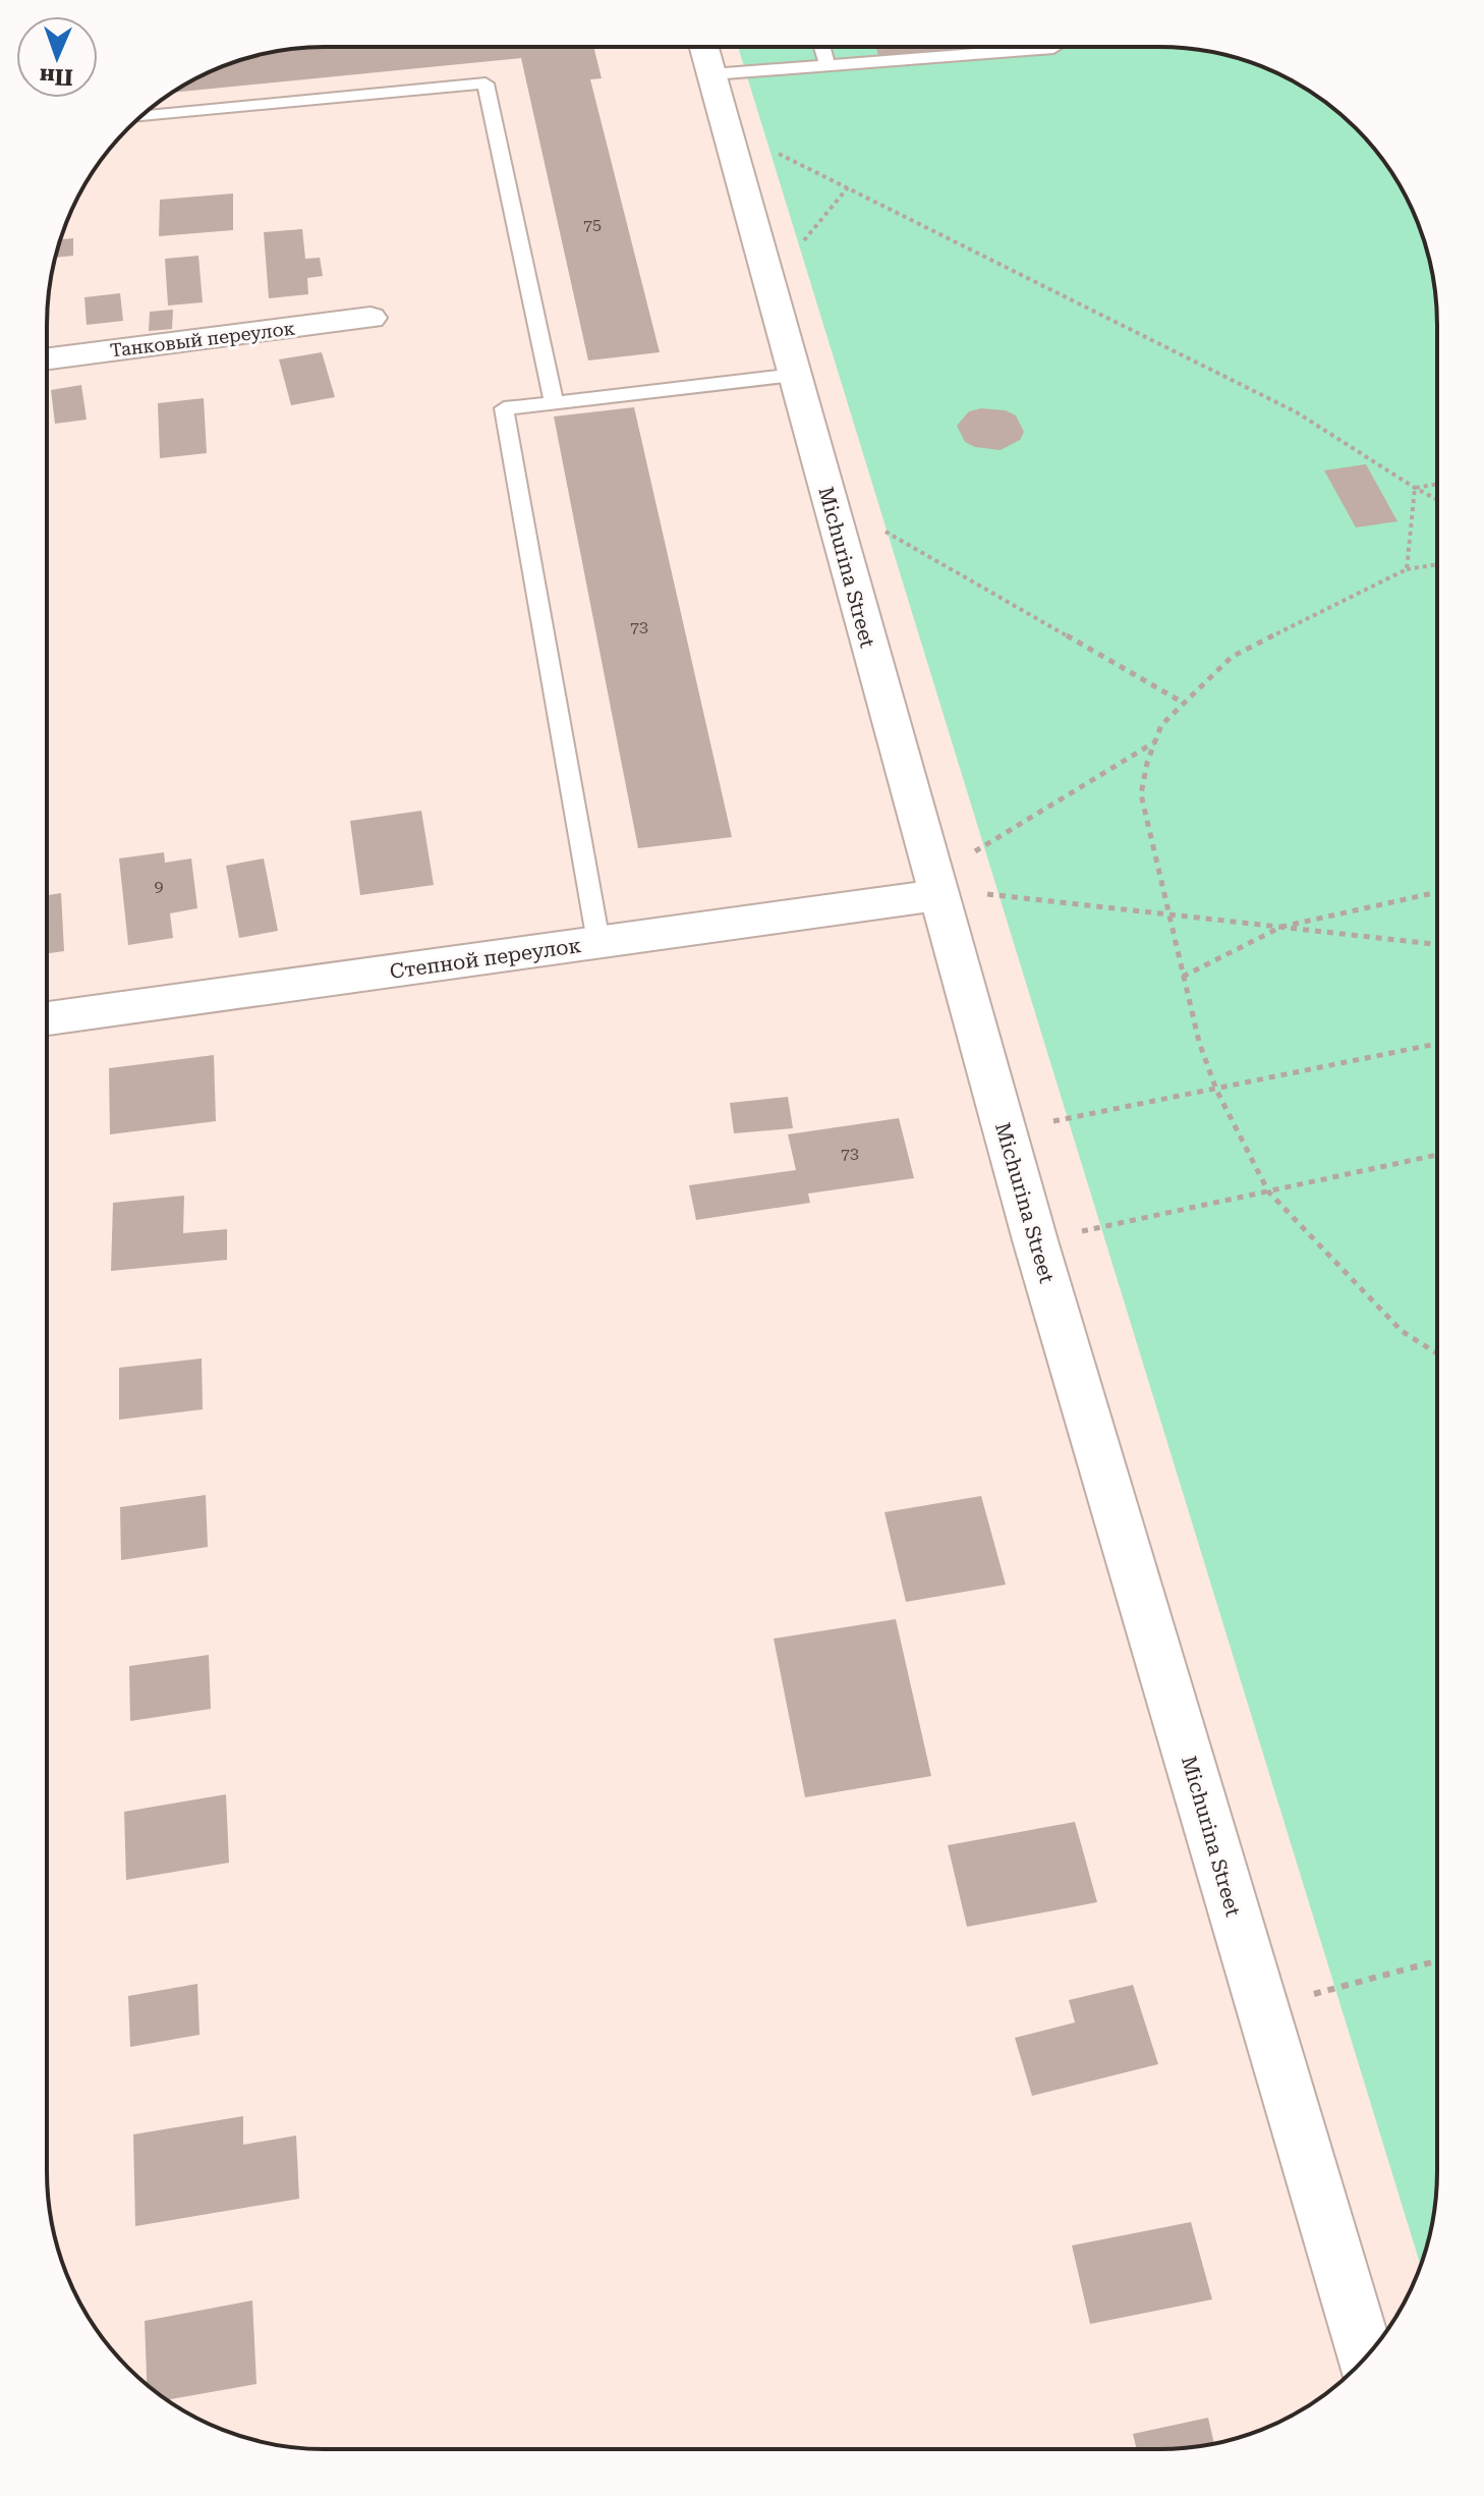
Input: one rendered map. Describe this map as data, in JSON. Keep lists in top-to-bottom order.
{
  "streets": {
    "main road": ["Танковый переулок", "Michurina Street", "Степной переулок"]
  },
  "crossings": [
    ["Michurina Street", "Степной переулок"]
  ],
  "house_numbers": [
    "75",
    "73",
    "9",
    "73"
  ],
  "north": "bottom"
}
